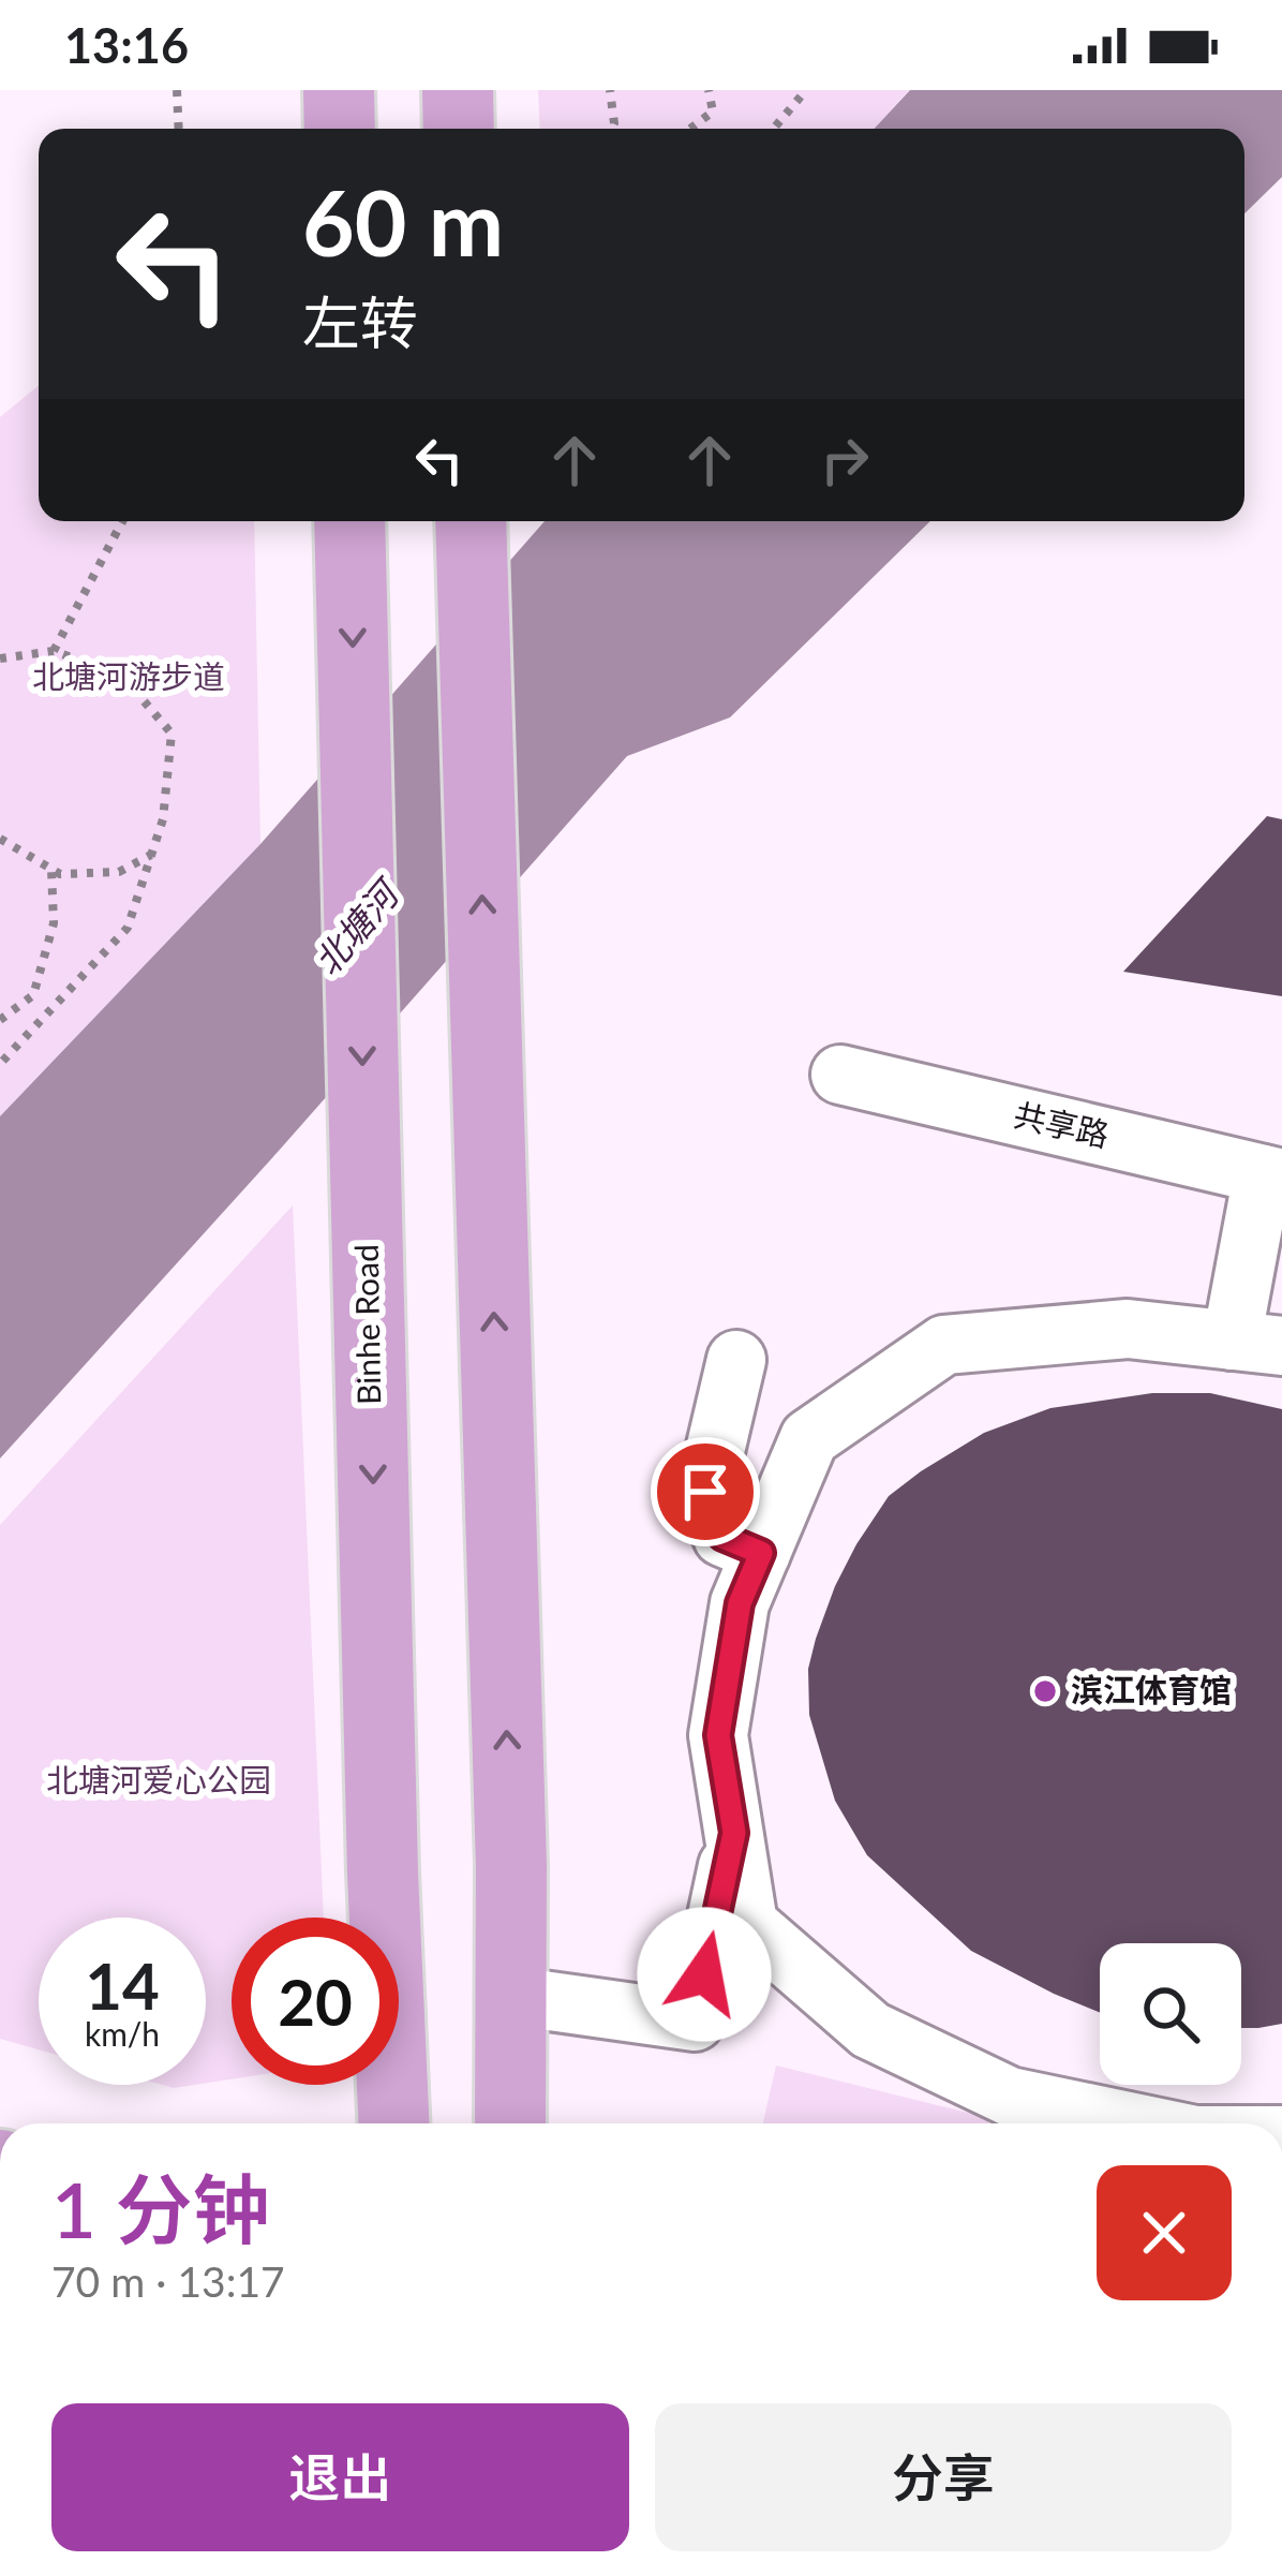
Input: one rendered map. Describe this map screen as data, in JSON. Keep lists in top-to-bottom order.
{
  "streets": {
    "main road": ["Binhe Road"],
    "street": ["共享路"]
  },
  "water": ["北塘河"],
  "parks": ["北塘河游步道", "北塘河爱心公园"],
  "places": ["滨江体育馆"],
  "page": {
    "status": "13:16",
    "turn": ["60 m", "左转"],
    "speed": "14 km/h",
    "limit": "20",
    "heading": ["1 分钟", "70 m · 13:17"],
    "buttons": ["退出", "分享"]
  }
}
